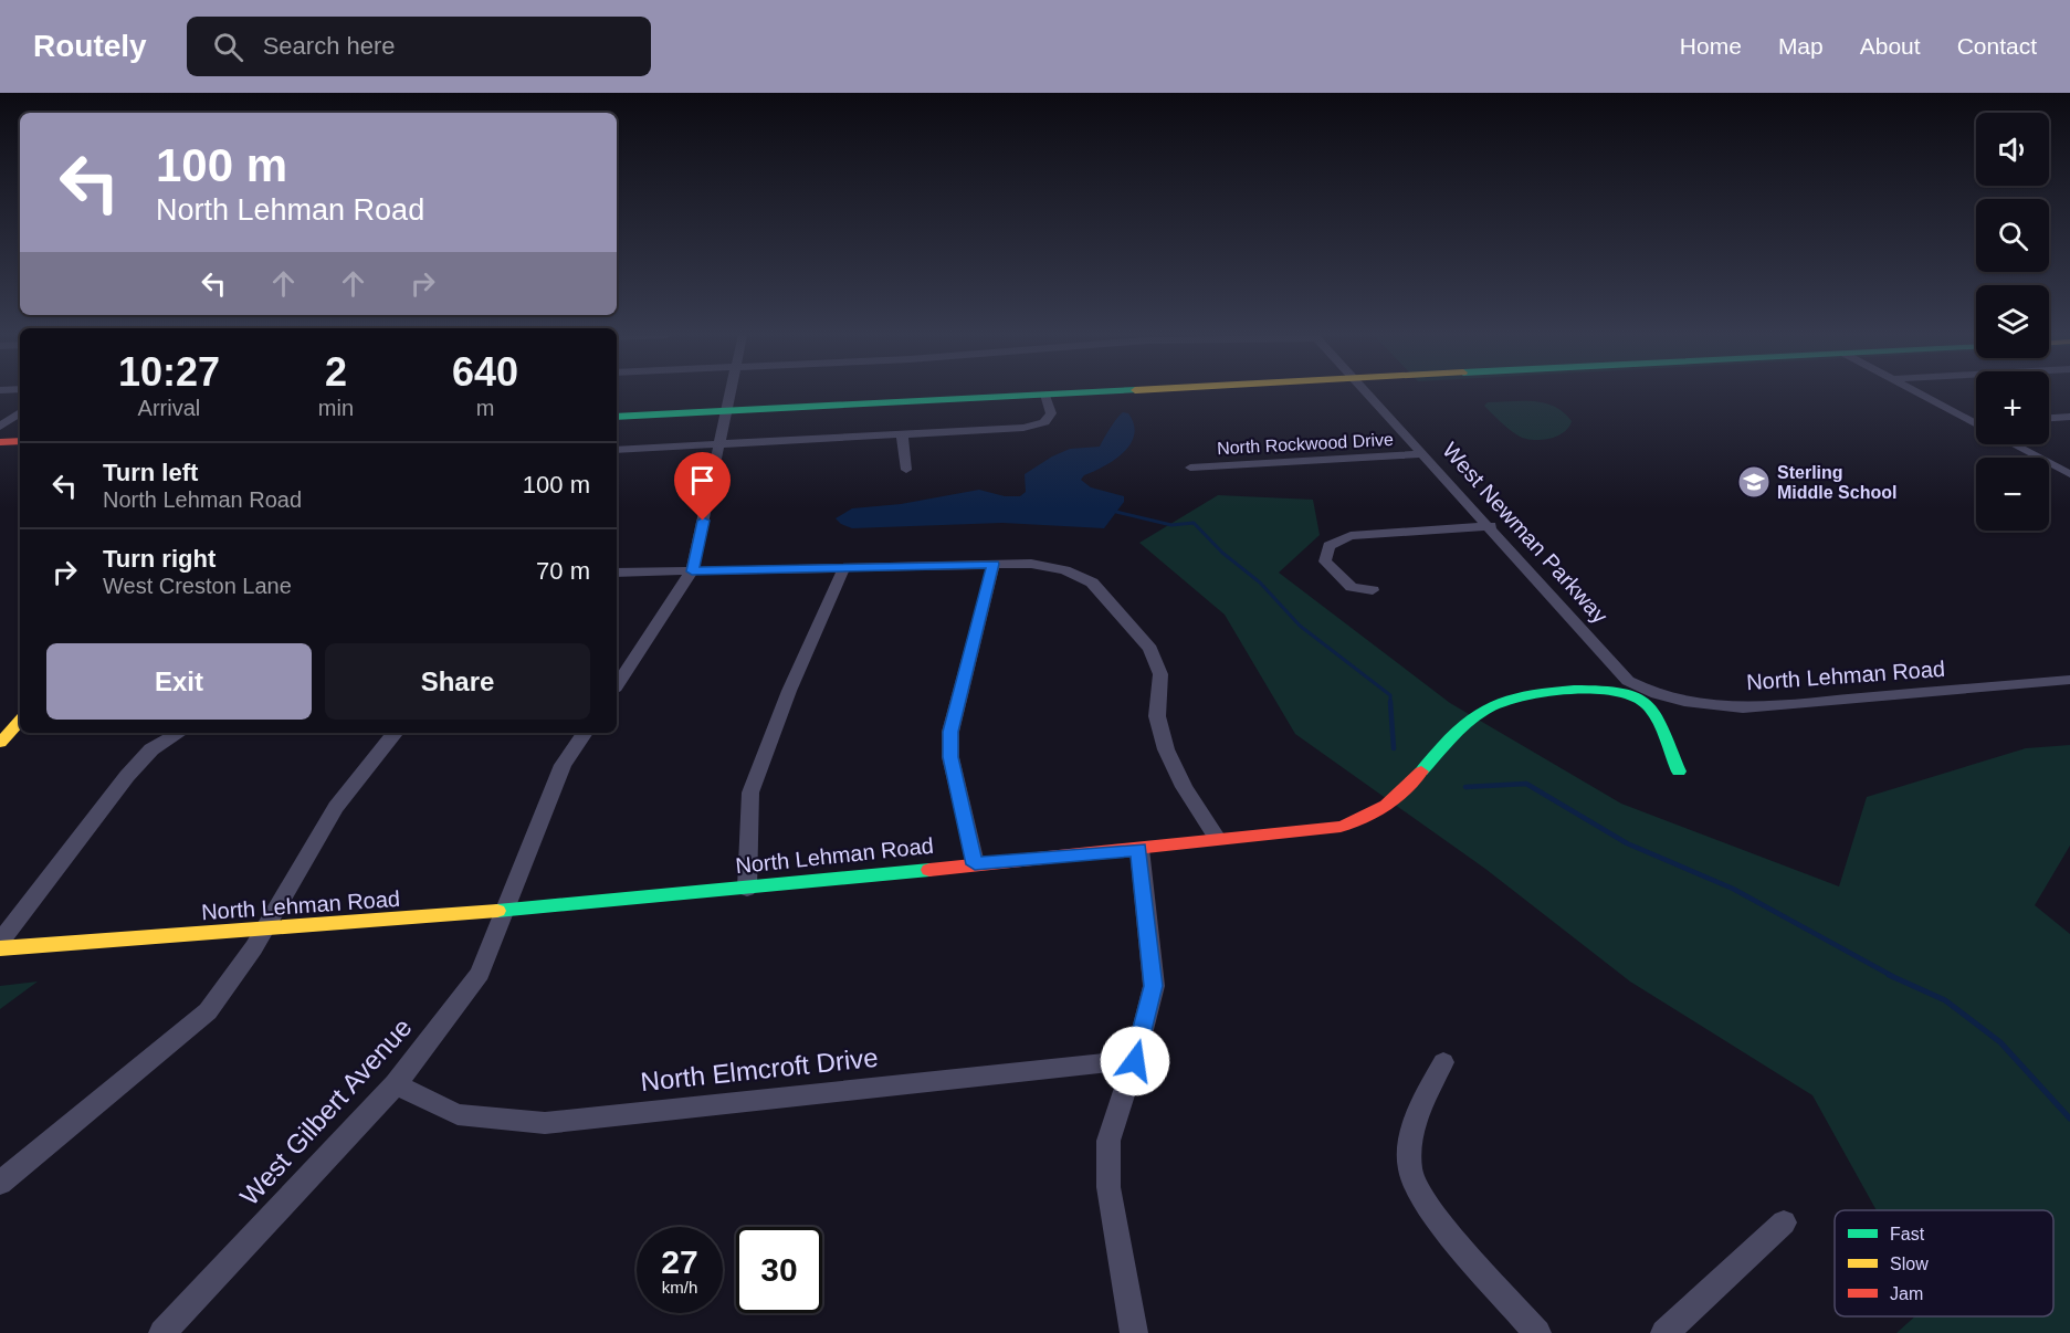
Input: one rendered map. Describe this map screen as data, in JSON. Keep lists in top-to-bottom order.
{
  "streets": {
    "main road": ["West Newman Parkway", "North Lehman Road"],
    "street": ["North Rockwood Drive", "North Elmcroft Drive", "West Gilbert Avenue"]
  },
  "crossings": [
    ["North Rockwood Drive", "West Newman Parkway"],
    ["West Newman Parkway", "North Lehman Road"],
    ["North Lehman Road", "West Gilbert Avenue"],
    ["North Elmcroft Drive", "West Gilbert Avenue"]
  ],
  "places": {
    "school or university": ["Sterling Middle School"]
  },
  "legend": ["Fast", "Slow", "Jam"],
  "page": {
    "header": "Routely",
    "search": "Search here",
    "nav": [
      "Home",
      "Map",
      "About",
      "Contact"
    ],
    "map_buttons": ["+", "−"],
    "turn": ["100 m", "North Lehman Road"],
    "eta": [
      "10:27",
      "Arrival",
      "2",
      "min",
      "640",
      "m"
    ],
    "list": [
      {
        "name": "Turn left",
        "note": "North Lehman Road",
        "value": "100 m"
      },
      {
        "name": "Turn right",
        "note": "West Creston Lane",
        "value": "70 m"
      }
    ],
    "buttons": ["Exit", "Share"],
    "speed": "27 km/h",
    "limit": "30"
  }
}
